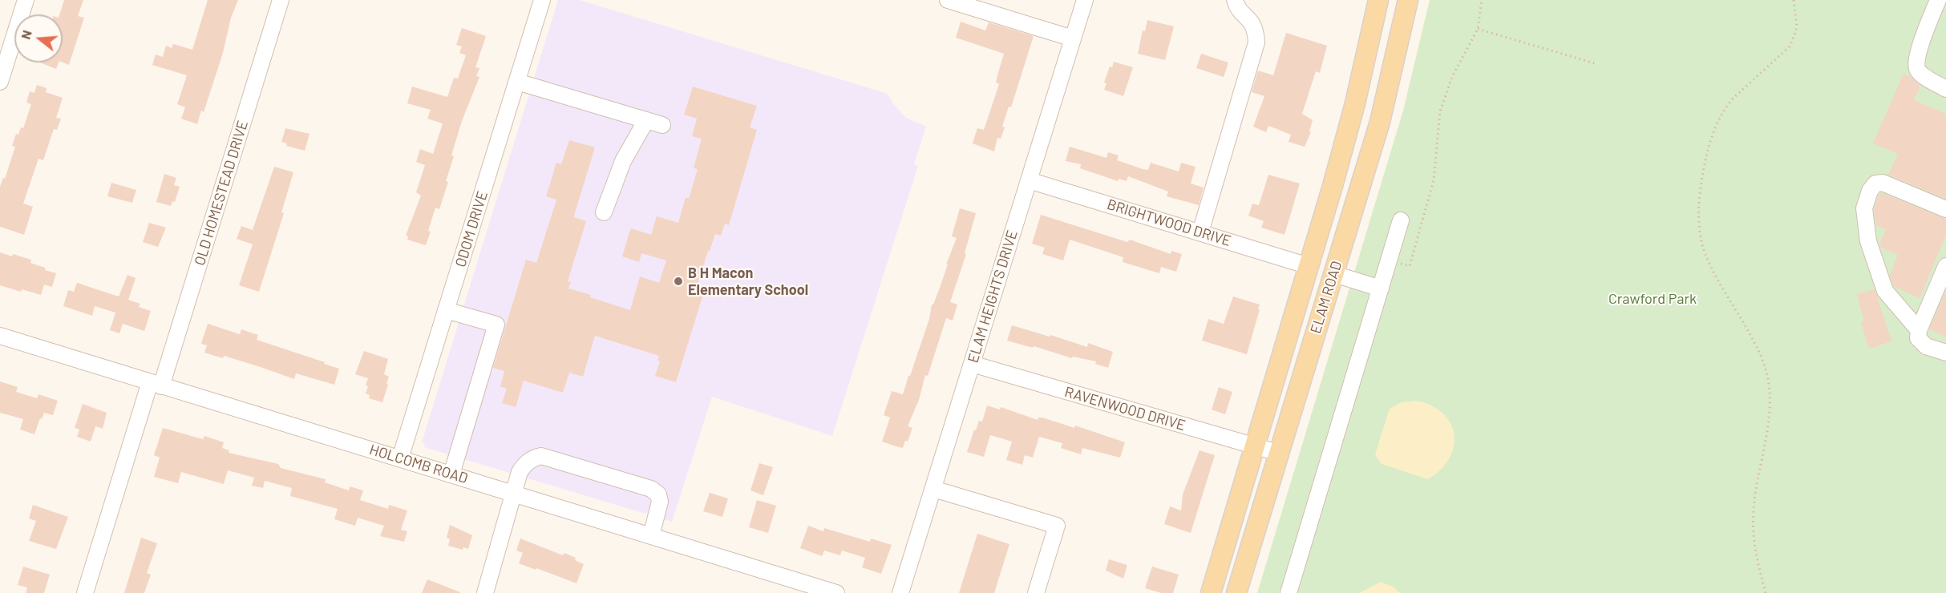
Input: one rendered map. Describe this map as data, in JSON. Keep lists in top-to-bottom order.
{
  "streets": {
    "main road": ["ELAM ROAD"],
    "street": [
      "OLD HOMESTEAD DRIVE",
      "BRIGHTWOOD DRIVE",
      "ODOM DRIVE",
      "ELAM HEIGHTS DRIVE",
      "RAVENWOOD DRIVE",
      "HOLCOMB ROAD"
    ]
  },
  "crossings": [
    ["OLD HOMESTEAD DRIVE", "HOLCOMB ROAD"],
    ["BRIGHTWOOD DRIVE", "ELAM HEIGHTS DRIVE"],
    ["BRIGHTWOOD DRIVE", "ELAM ROAD"],
    ["ODOM DRIVE", "HOLCOMB ROAD"],
    ["ELAM HEIGHTS DRIVE", "RAVENWOOD DRIVE"],
    ["ELAM ROAD", "RAVENWOOD DRIVE"]
  ],
  "parks": ["Crawford Park"],
  "places": ["B H Macon Elementary School"],
  "north": "left"
}
